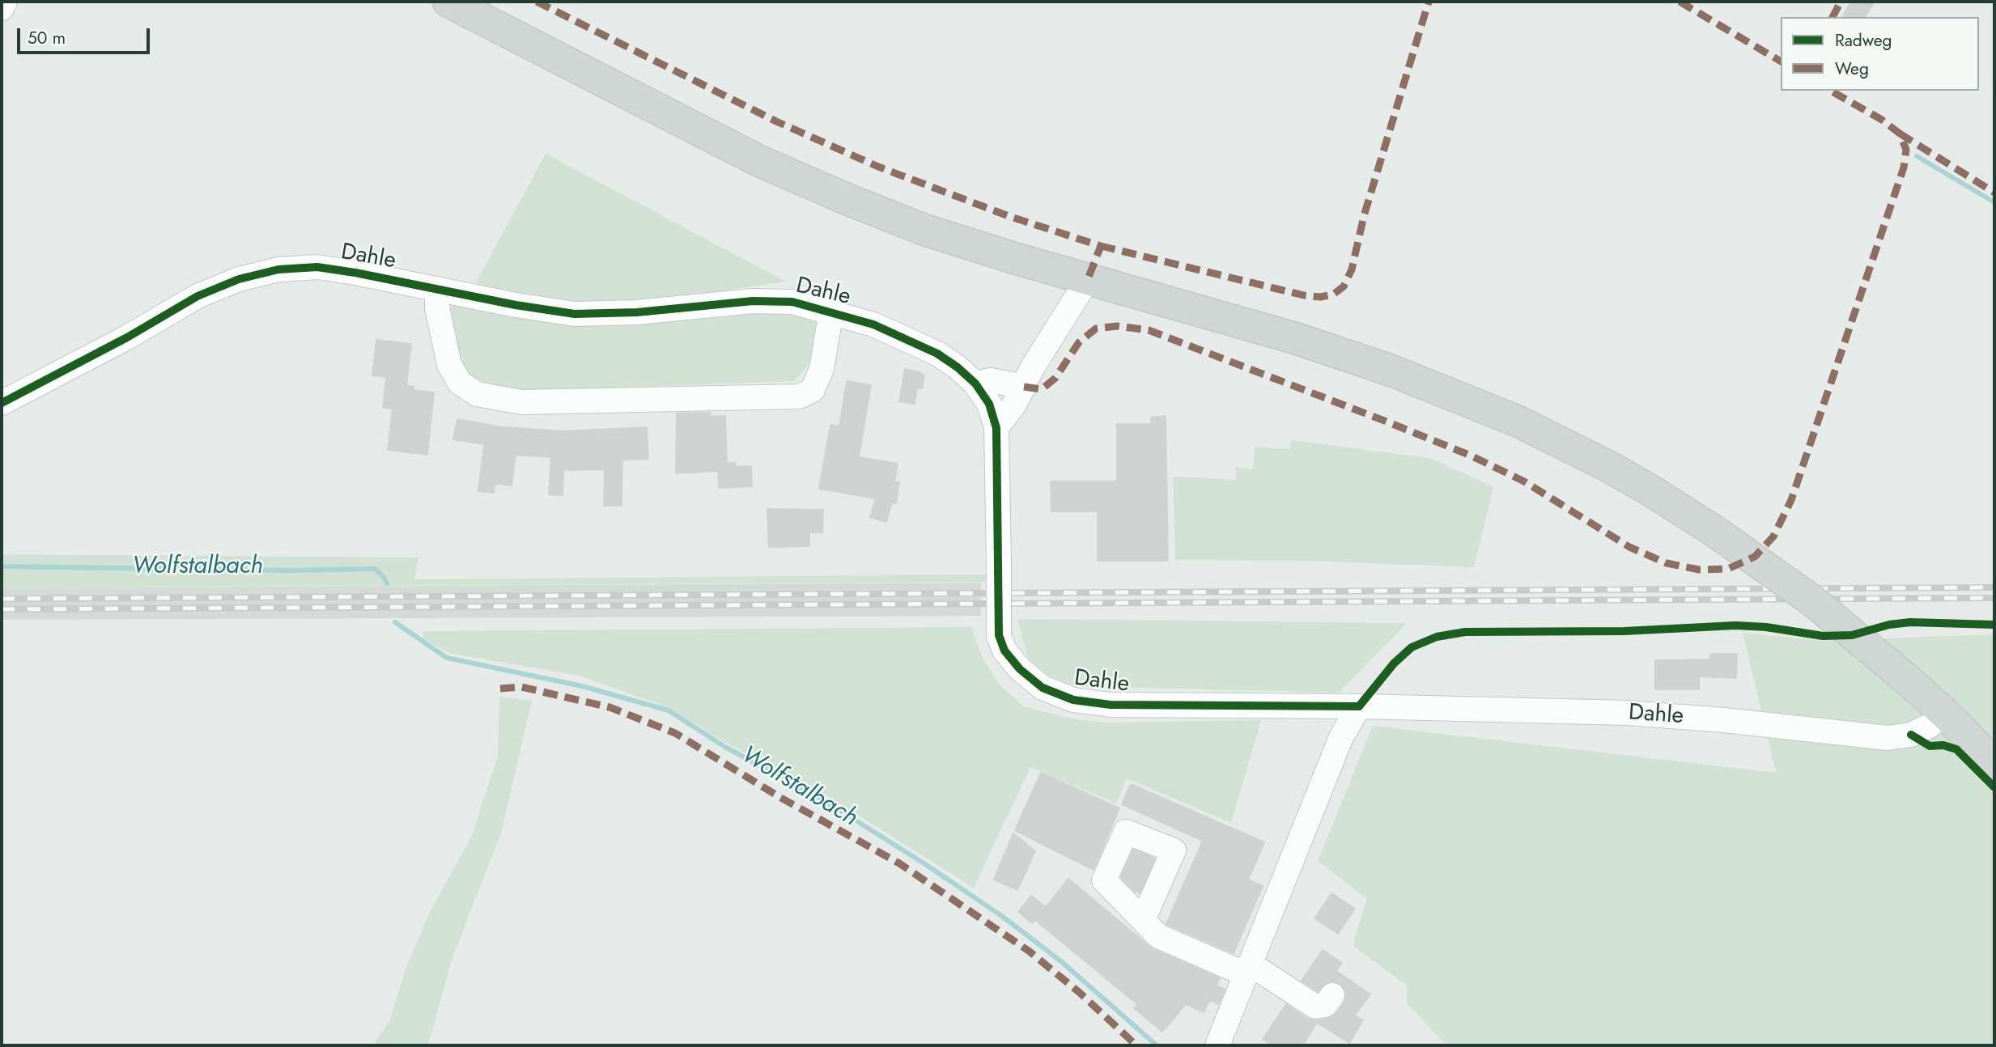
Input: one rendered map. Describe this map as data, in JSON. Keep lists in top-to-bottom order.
{
  "streets": {
    "street": ["Dahle"]
  },
  "water": ["Wolfstalbach"],
  "legend": ["Radweg", "Weg"],
  "scale_bar": "50 m"
}
